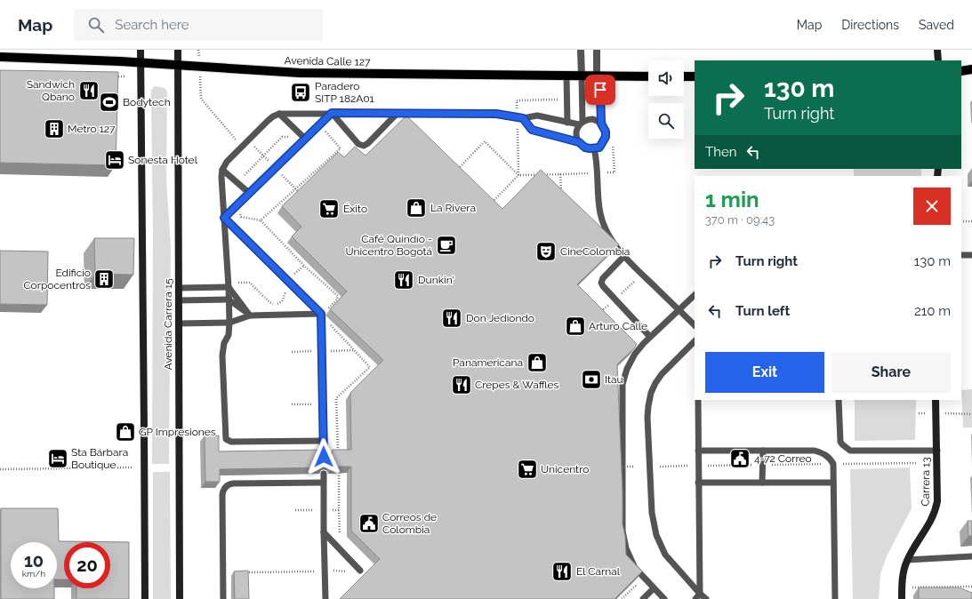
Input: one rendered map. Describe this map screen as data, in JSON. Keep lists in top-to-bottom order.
{
  "streets": {
    "main road": ["Avenida Calle 127", "Avenida Carrera 15", "Carrera 13"]
  },
  "crossings": [
    ["Avenida Calle 127", "Avenida Carrera 15"]
  ],
  "places": {
    "restaurant": [
      "Sandwich Qbano",
      "Dunkin'",
      "Don Jediondo",
      "Crepes & Waffles",
      "El Carnal"
    ],
    "bus stop": ["Paradero SITP 182A01"],
    "sports": ["Bodytech"],
    "building": ["Metro 127", "Edificio Corpocentros"],
    "hotel": ["Sonesta Hotel", "Sta Bárbara Boutique"],
    "shop": [
      "La Rivera",
      "Arturo Calle",
      "Panamericana",
      "GP Impresiones"
    ],
    "supermarket": ["Éxito", "Unicentro"],
    "cafe": ["Café Quindío - Unicentro Bogotá"],
    "theatre": ["CineColombia"],
    "bank": ["Itau"],
    "public building": ["4-72 Correo", "Correos de Colombia"]
  },
  "page": {
    "header": "Map",
    "search": "Search here",
    "nav": ["Map", "Directions", "Saved"],
    "turn": ["130 m", "Turn right"],
    "then": "Then",
    "heading": ["1 min", "370 m · 09:43"],
    "list": [
      {
        "name": "Turn right",
        "value": "130 m"
      },
      {
        "name": "Turn left",
        "value": "210 m"
      }
    ],
    "buttons": ["Exit", "Share"],
    "speed": "10 km/h",
    "limit": "20"
  }
}
